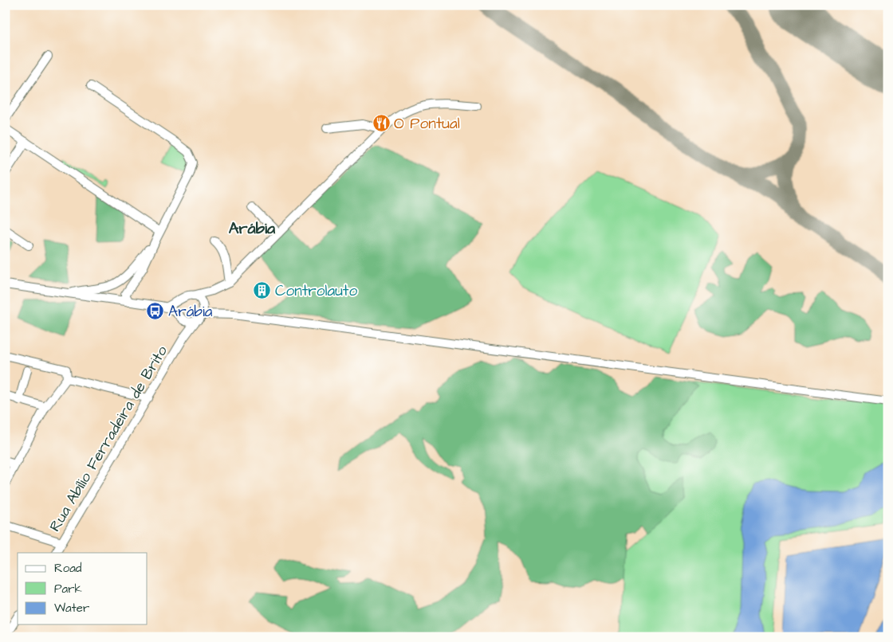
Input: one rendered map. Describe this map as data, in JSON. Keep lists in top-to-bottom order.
{
  "streets": {
    "street": ["Rua Abílio Ferradeira de Brito"]
  },
  "districts": ["Arábia"],
  "places": {
    "restaurant": ["O Pontual"],
    "building": ["Controlauto"],
    "bus stop": ["Arábia"]
  },
  "legend": ["Road", "Park", "Water"]
}
